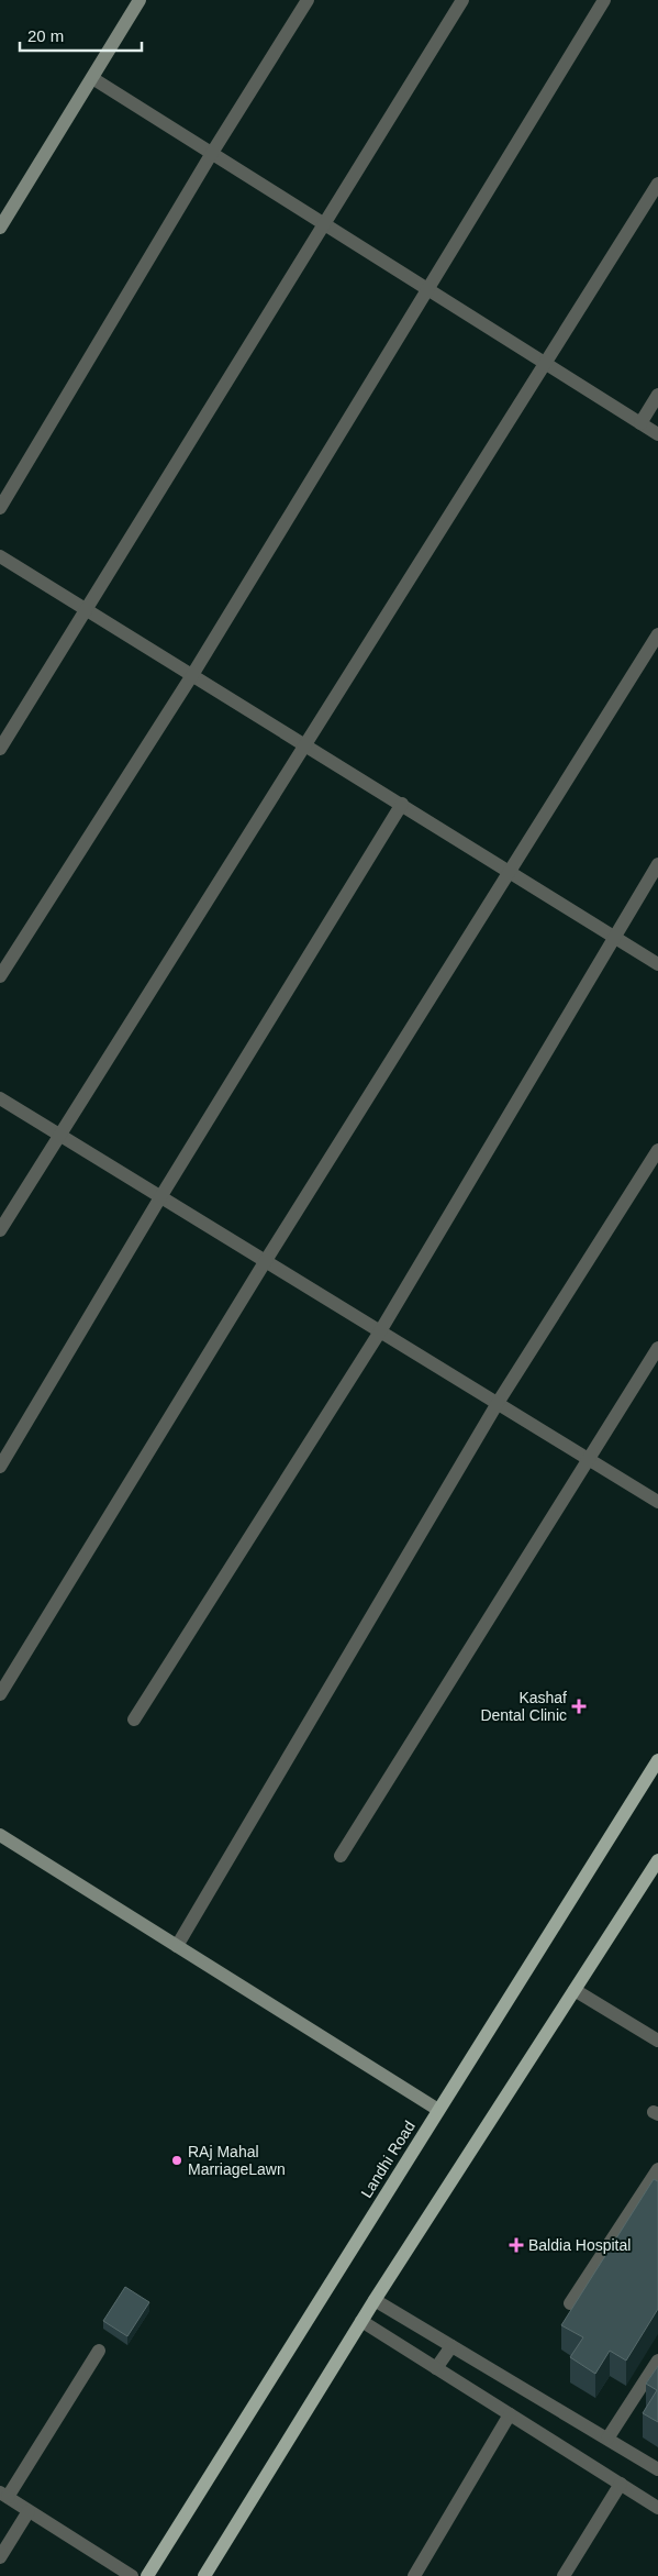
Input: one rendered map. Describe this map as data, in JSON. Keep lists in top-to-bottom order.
{
  "streets": {
    "main road": ["Landhi Road"]
  },
  "places": {
    "health": ["Kashaf Dental Clinic", "Baldia Hospital"],
    "other": ["RAj Mahal MarriageLawn"]
  },
  "scale_bar": "20 m"
}
